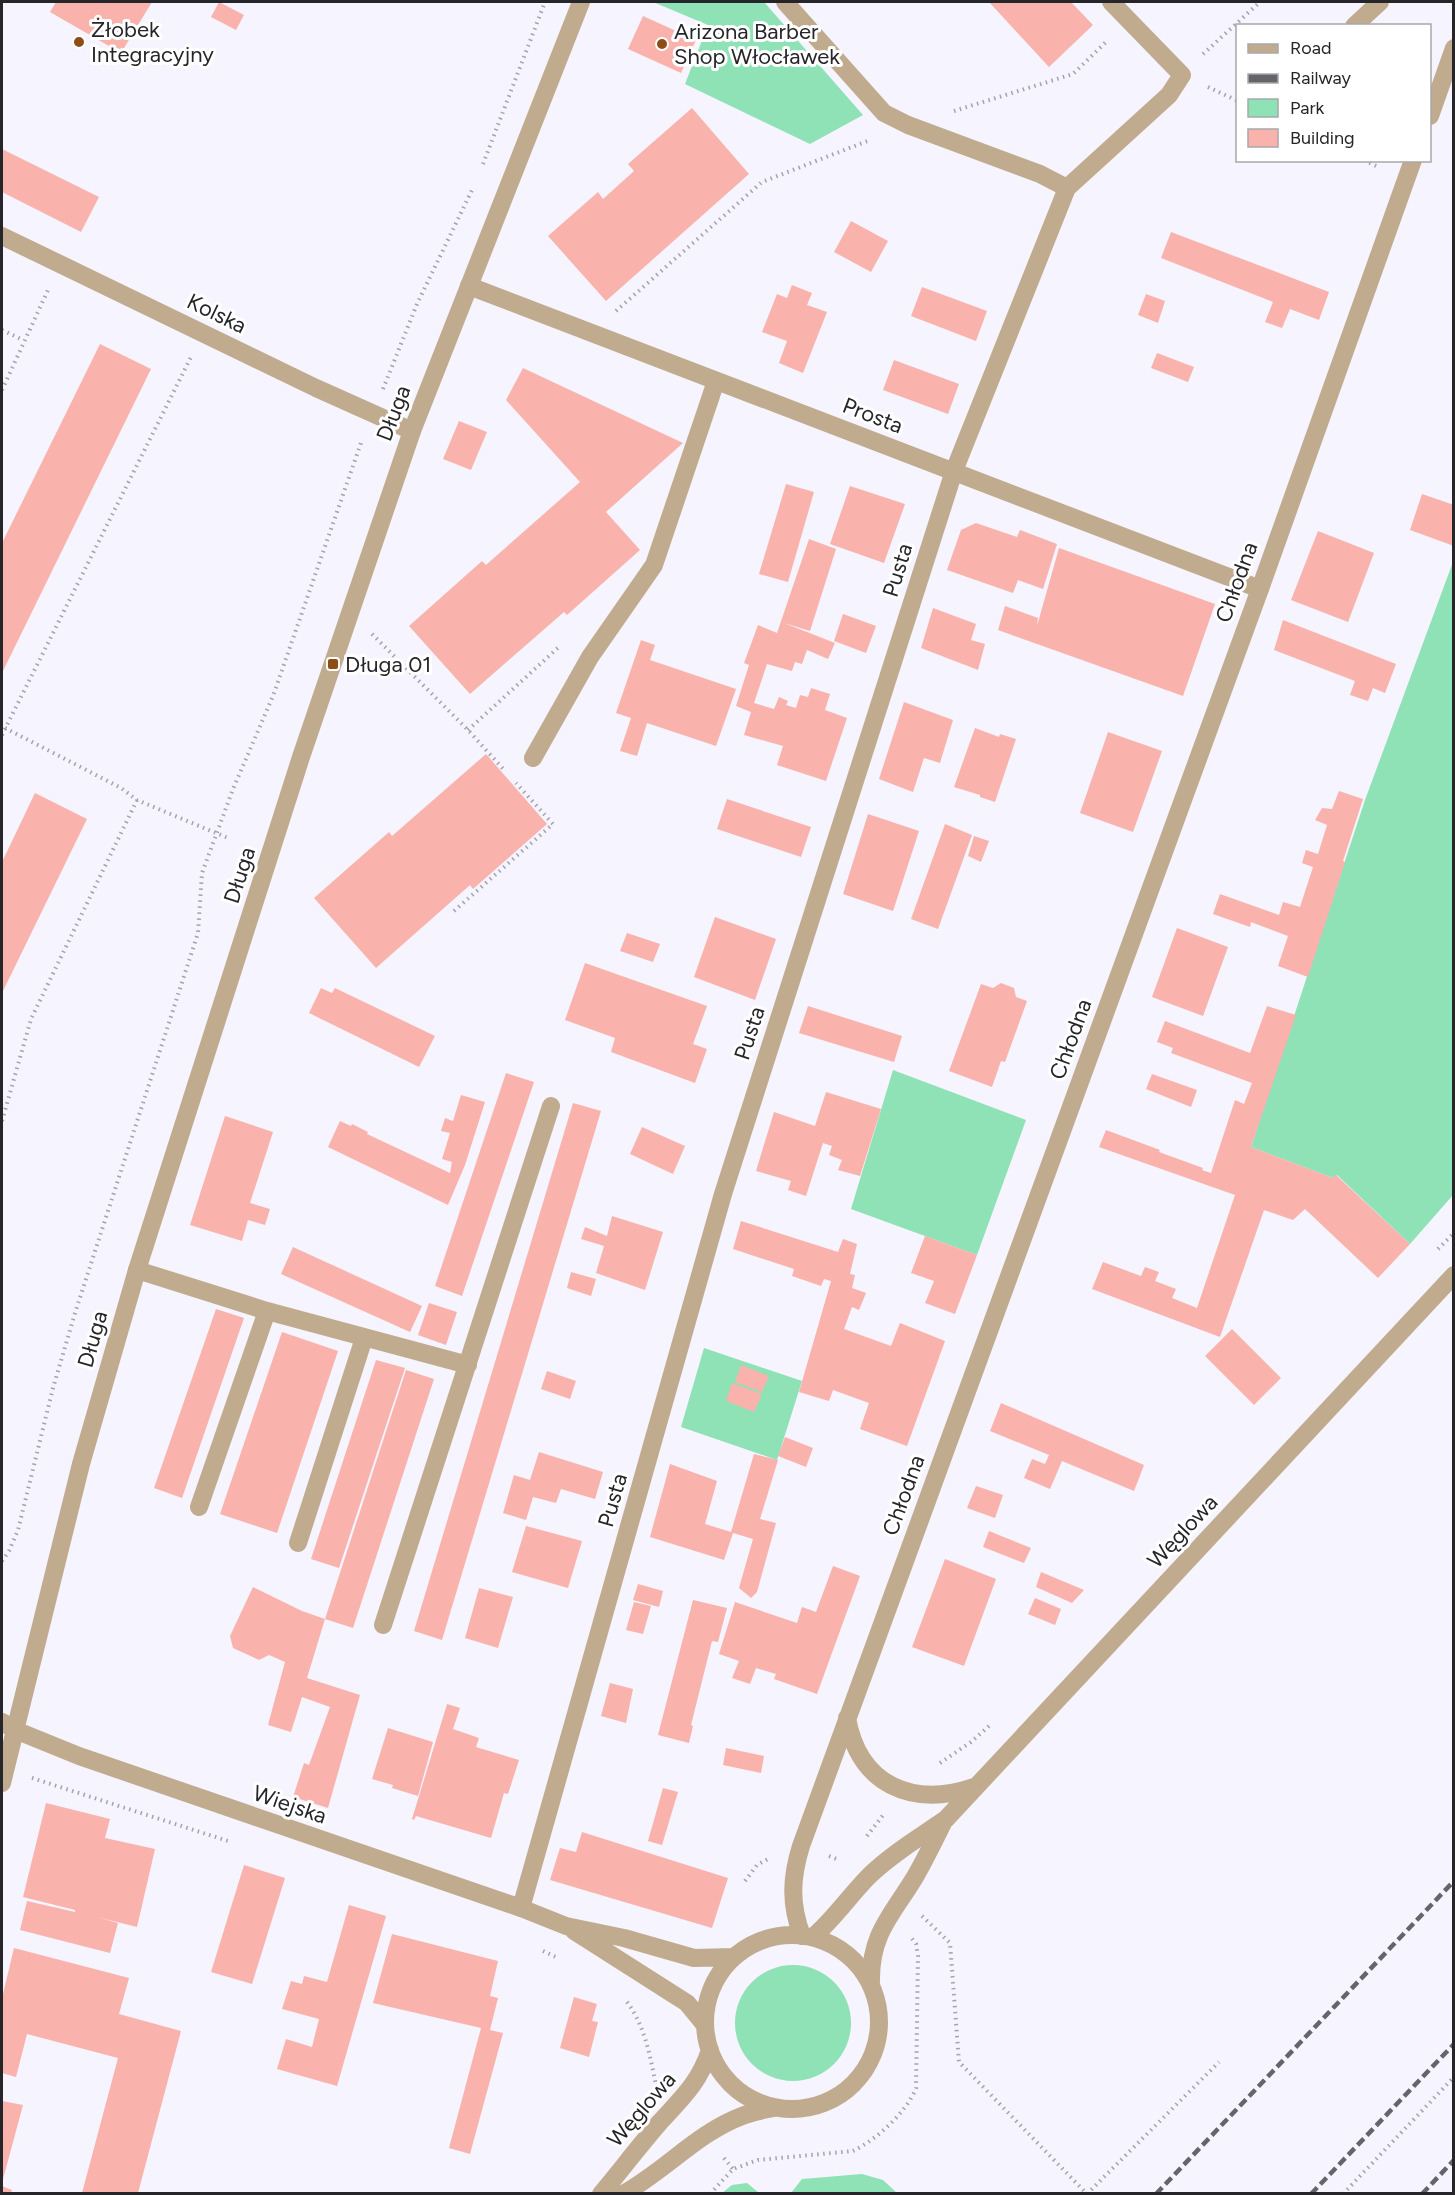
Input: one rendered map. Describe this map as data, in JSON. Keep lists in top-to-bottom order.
{
  "streets": {
    "street": [
      "Kolska",
      "Długa",
      "Prosta",
      "Pusta",
      "Chłodna",
      "Węglowa",
      "Wiejska"
    ]
  },
  "crossings": [
    ["Kolska", "Długa"],
    ["Długa", "Prosta"],
    ["Długa", "Wiejska"],
    ["Prosta", "Pusta"],
    ["Prosta", "Chłodna"],
    ["Pusta", "Wiejska"],
    ["Chłodna", "Węglowa"],
    ["Chłodna", "Wiejska"],
    ["Węglowa", "Wiejska"]
  ],
  "places": {
    "other": ["Żłobek Integracyjny", "Arizona Barber Shop Włocławek"],
    "transit": ["Długa 01"]
  },
  "legend": [
    "Road",
    "Railway",
    "Park",
    "Building"
  ]
}
